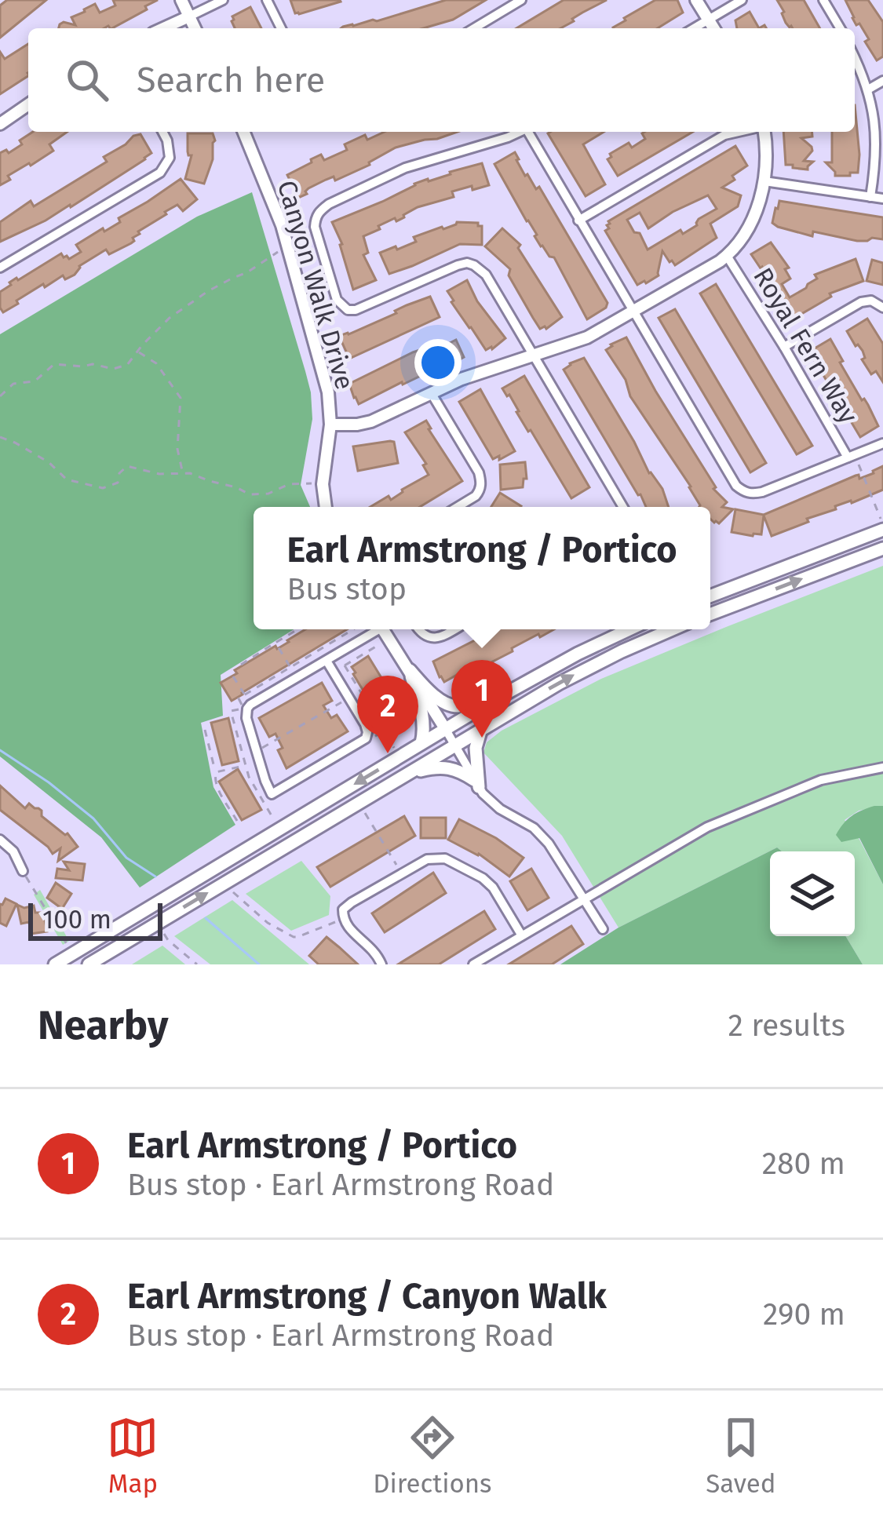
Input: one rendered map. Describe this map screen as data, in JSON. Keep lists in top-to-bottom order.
{
  "streets": {
    "street": ["Canyon Walk Drive", "Royal Fern Way"]
  },
  "scale_bar": "100 m",
  "page": {
    "search": "Search here",
    "popup": ["Earl Armstrong / Portico", "Bus stop"],
    "pins": ["1", "2"],
    "scale": "100 m",
    "heading": ["Nearby", "2 results"],
    "list": [
      {
        "mark": "1",
        "name": "Earl Armstrong / Portico",
        "note": "Bus stop · Earl Armstrong Road",
        "value": "280 m"
      },
      {
        "mark": "2",
        "name": "Earl Armstrong / Canyon Walk",
        "note": "Bus stop · Earl Armstrong Road",
        "value": "290 m"
      }
    ],
    "nav": ["Map", "Directions", "Saved"]
  }
}
